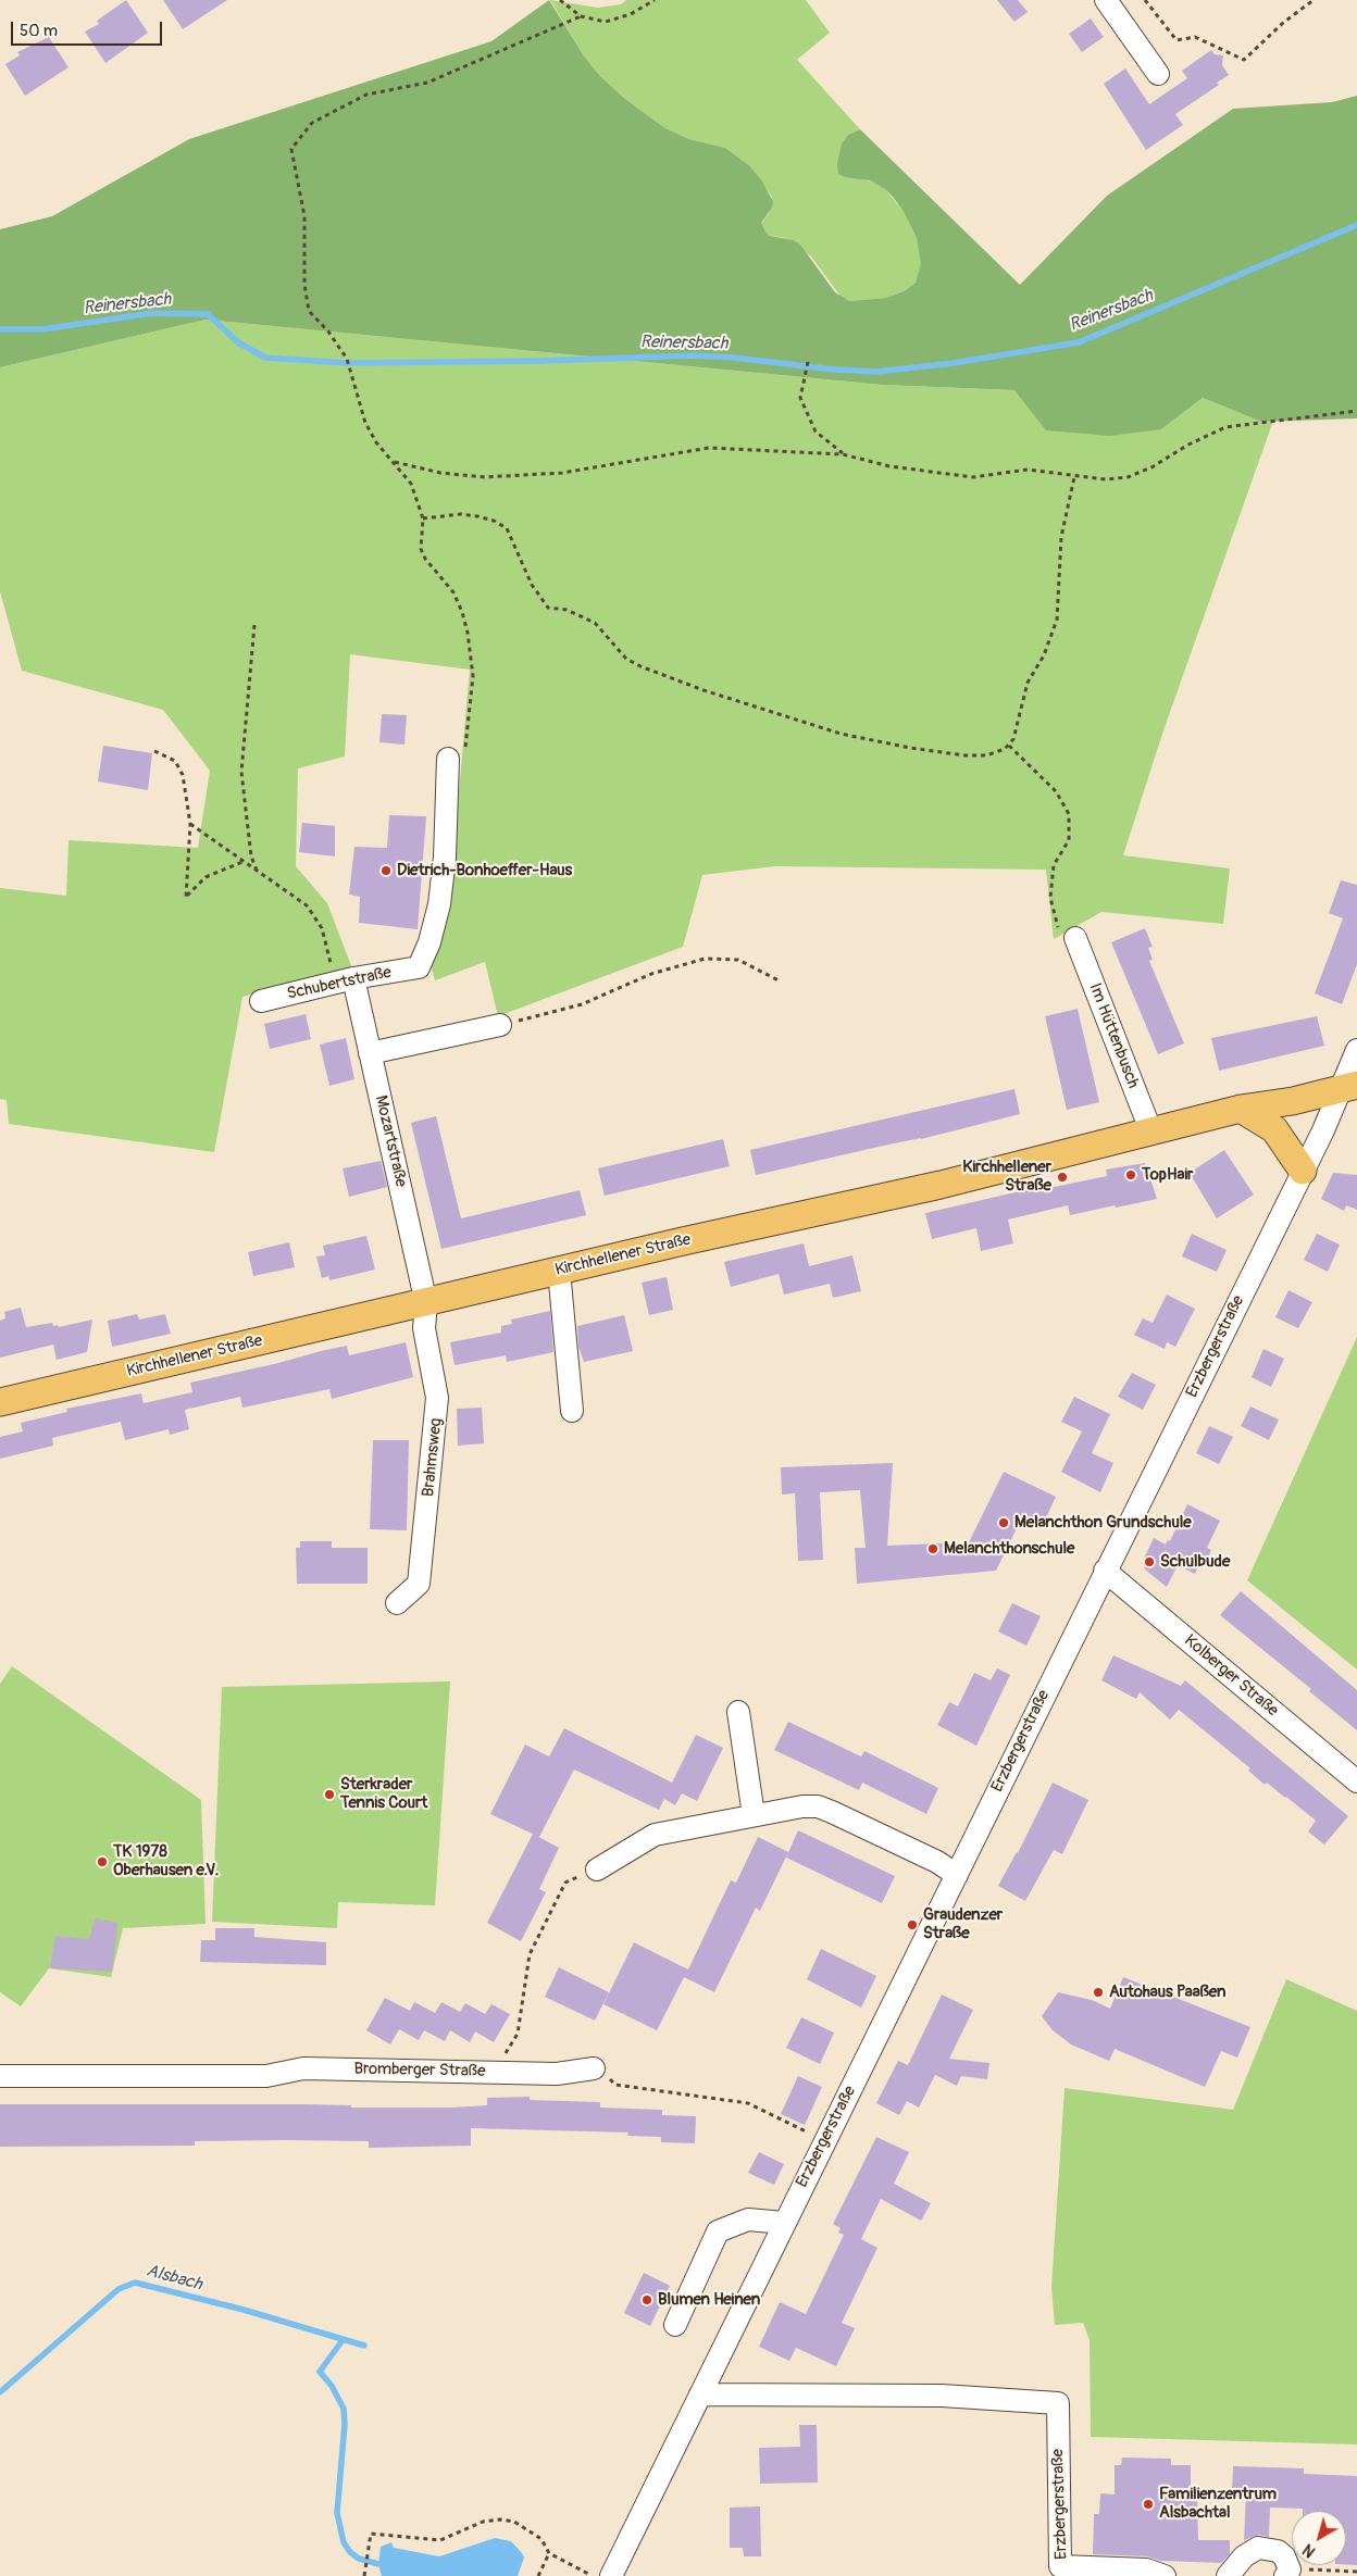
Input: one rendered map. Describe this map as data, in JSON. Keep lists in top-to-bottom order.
{
  "streets": {
    "main road": ["Kirchhellener Straße"],
    "street": [
      "Schubertstraße",
      "Im Hüttenbusch",
      "Mozartstraße",
      "Erzbergerstraße",
      "Brahmsweg",
      "Kolberger Straße",
      "Bromberger Straße"
    ]
  },
  "crossings": [
    ["Schubertstraße", "Mozartstraße"],
    ["Im Hüttenbusch", "Kirchhellener Straße"],
    ["Mozartstraße", "Kirchhellener Straße"],
    ["Mozartstraße", "Brahmsweg"],
    ["Kirchhellener Straße", "Erzbergerstraße"],
    ["Kirchhellener Straße", "Brahmsweg"],
    ["Erzbergerstraße", "Kolberger Straße"]
  ],
  "water": ["Reinersbach", "Alsbach"],
  "places": [
    "Dietrich-Bonhoeffer-Haus",
    "TopHair",
    "Kirchhellener Straße",
    "Melanchthon Grundschule",
    "Melanchthonschule",
    "Schulbude",
    "Sterkrader Tennis Court",
    "TK 1978 Oberhausen e.V.",
    "Graudenzer Straße",
    "Autohaus Paaßen",
    "Blumen Heinen",
    "Familienzentrum Alsbachtal"
  ],
  "scale_bar": "50 m",
  "north": "bottom left"
}
